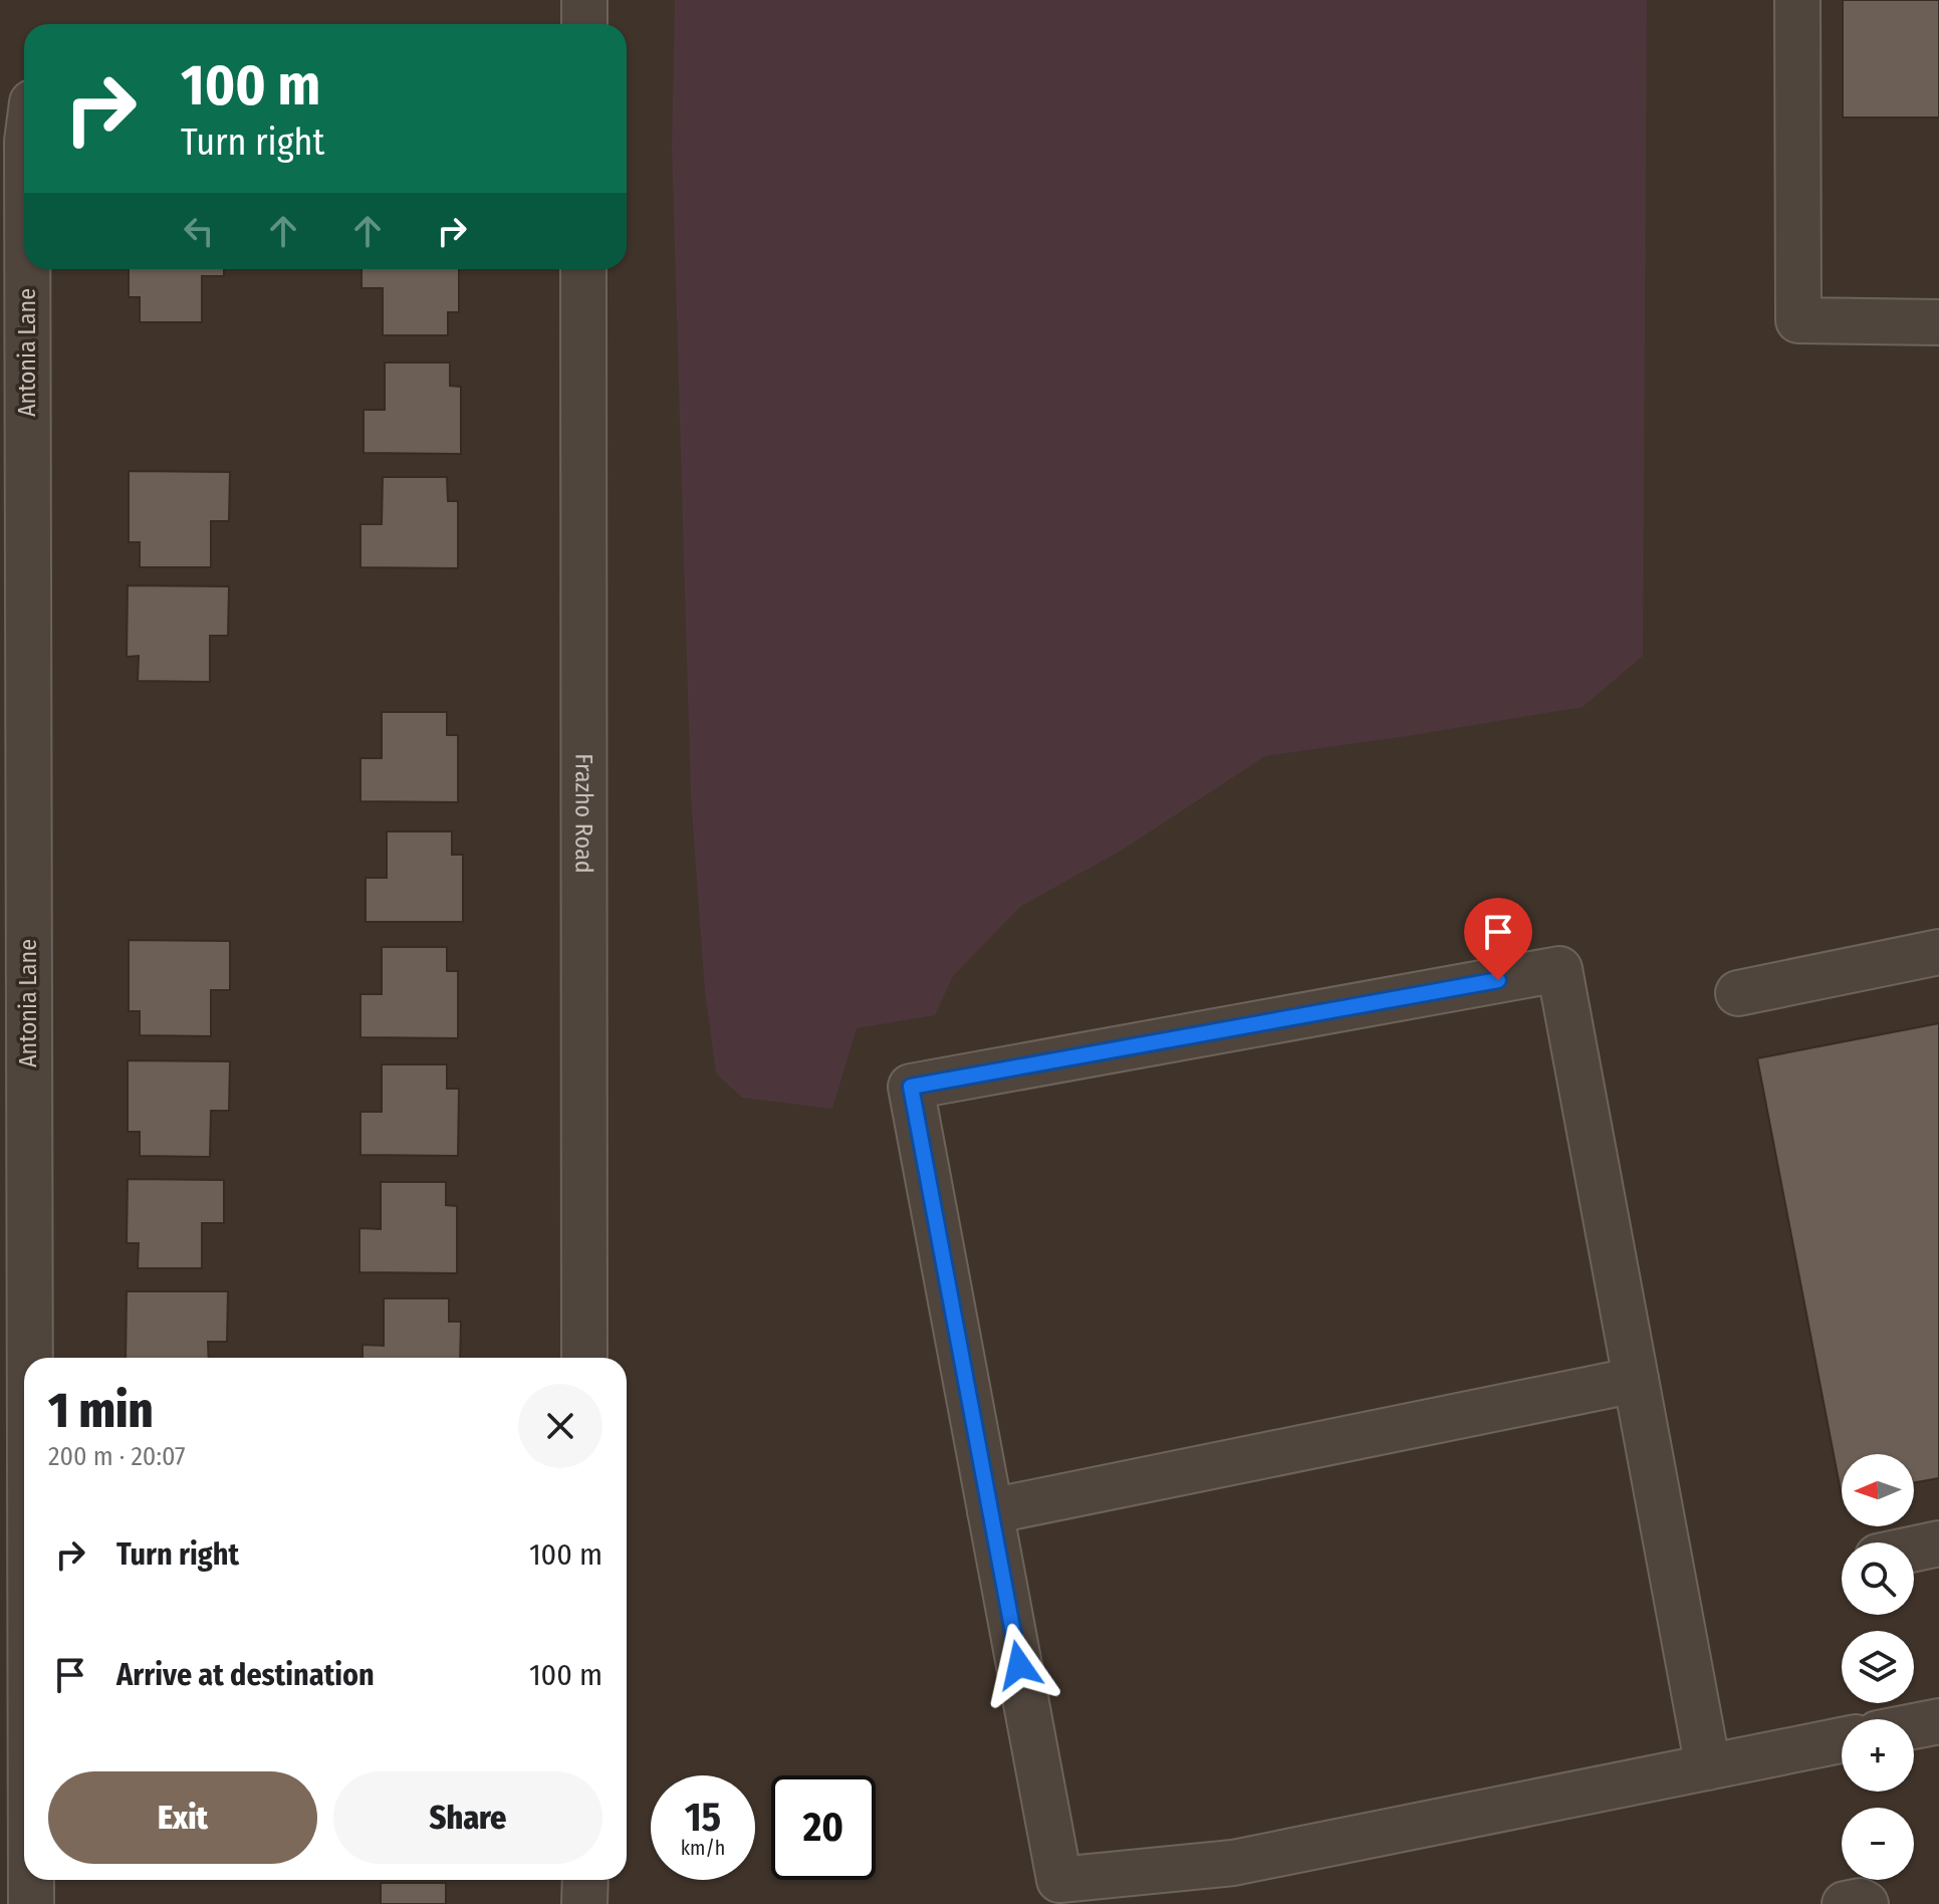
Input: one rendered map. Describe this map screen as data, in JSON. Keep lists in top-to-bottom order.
{
  "streets": {
    "street": ["Antonia Lane", "Frazho Road"]
  },
  "north": "left",
  "page": {
    "turn": ["100 m", "Turn right"],
    "heading": ["1 min", "200 m · 20:07"],
    "map_buttons": ["+", "−"],
    "list": [
      {
        "name": "Turn right",
        "value": "100 m"
      },
      {
        "name": "Arrive at destination",
        "value": "100 m"
      }
    ],
    "buttons": ["Exit", "Share"],
    "speed": "15 km/h",
    "limit": "20"
  }
}
